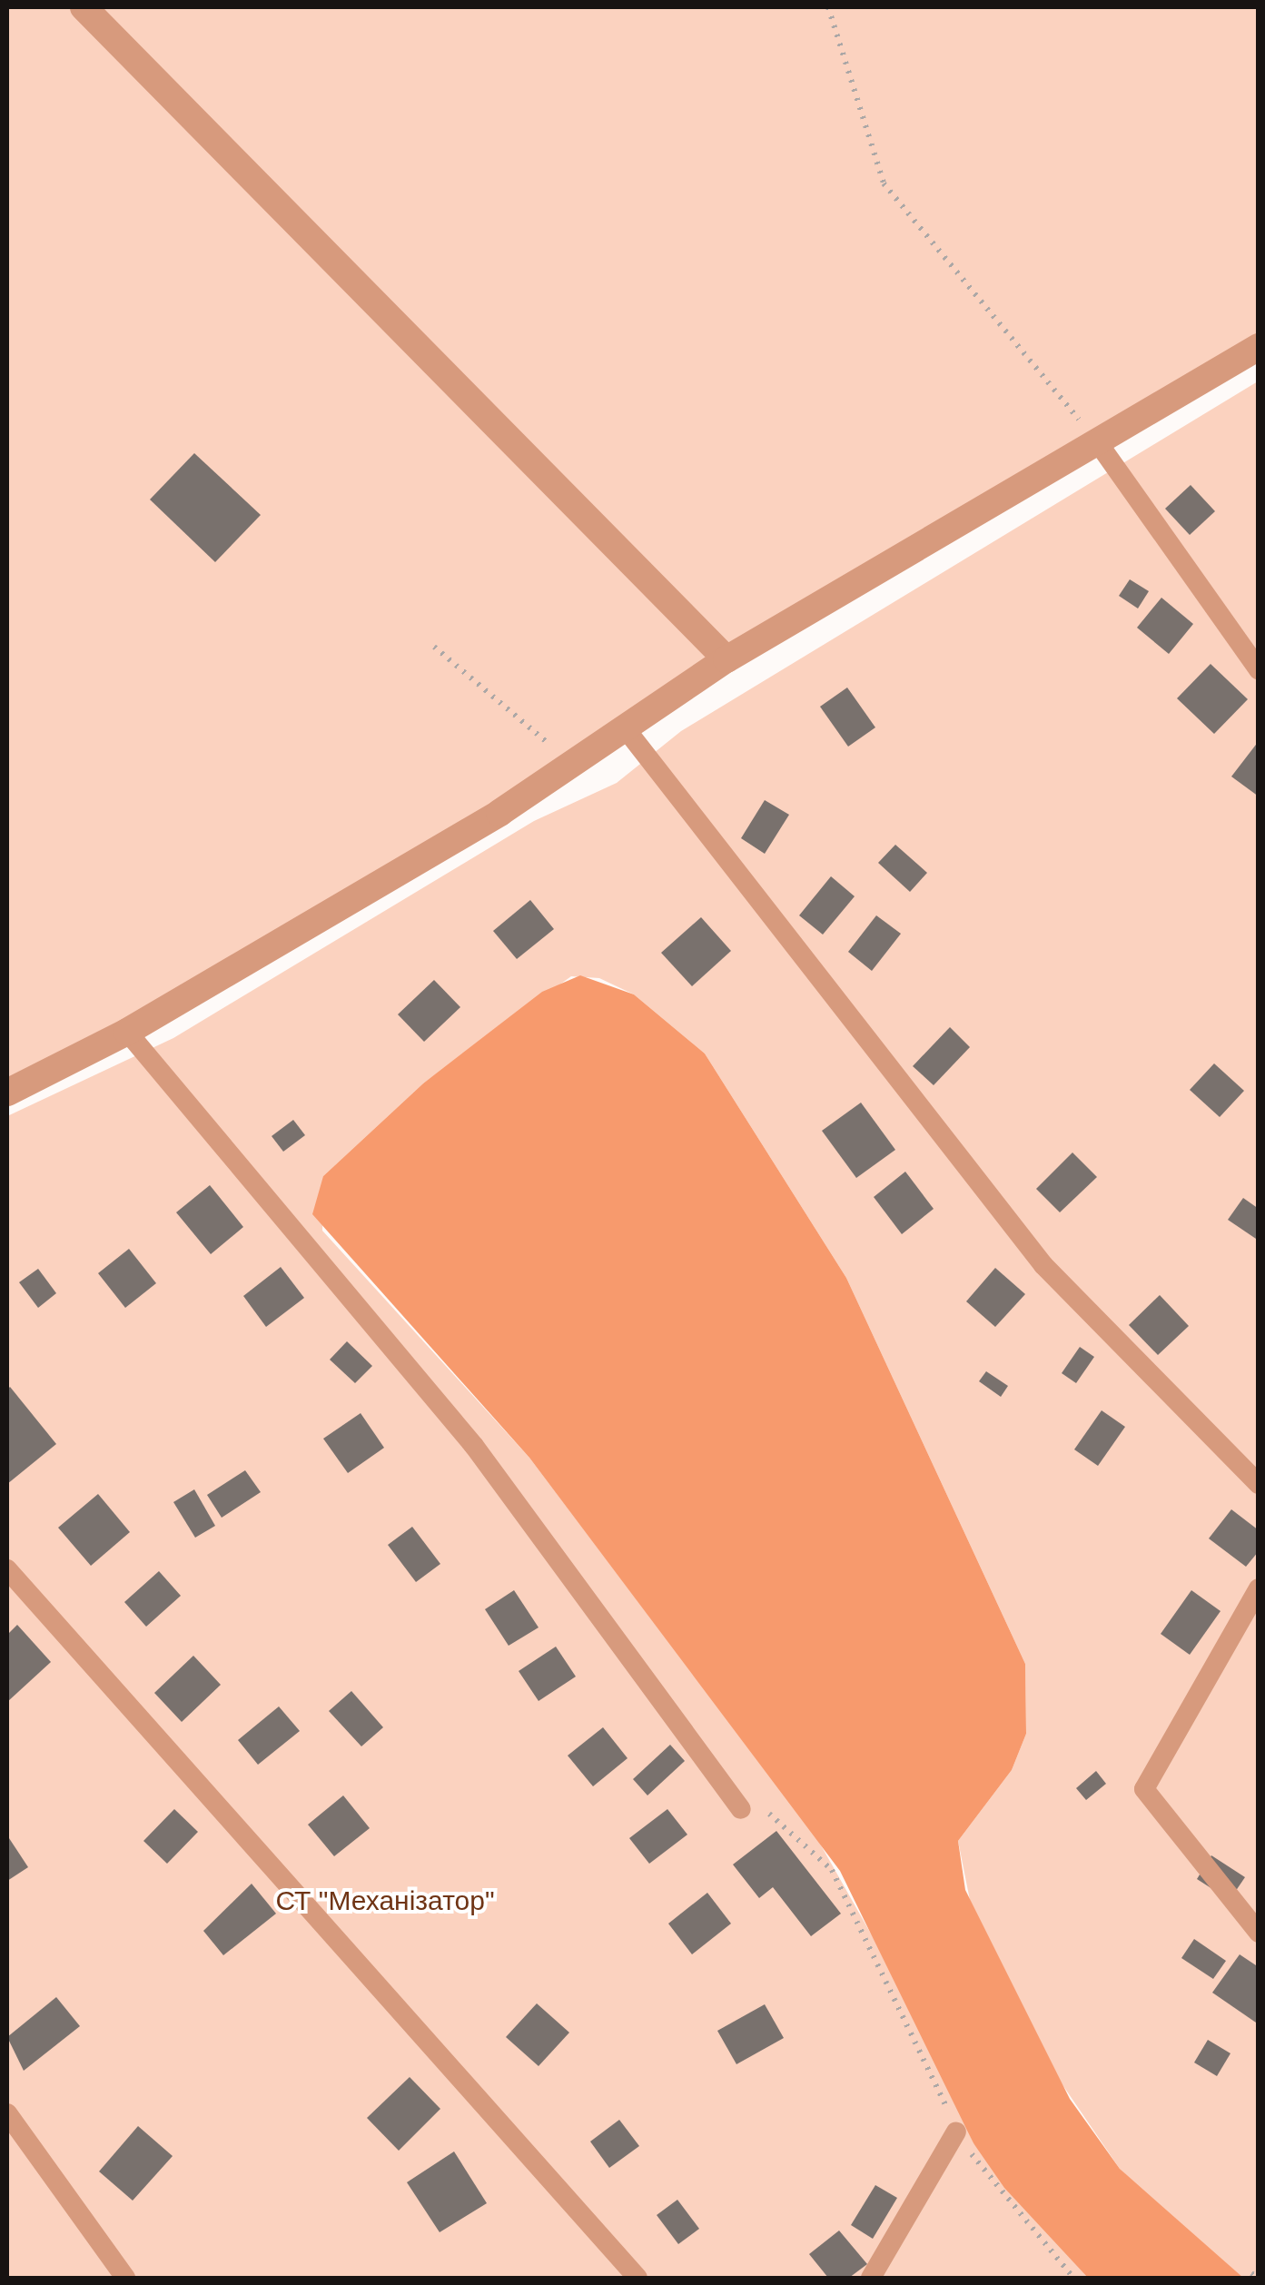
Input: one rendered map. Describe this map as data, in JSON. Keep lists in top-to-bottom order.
{
  "parks": ["СТ \"Механізатор\""]
}
